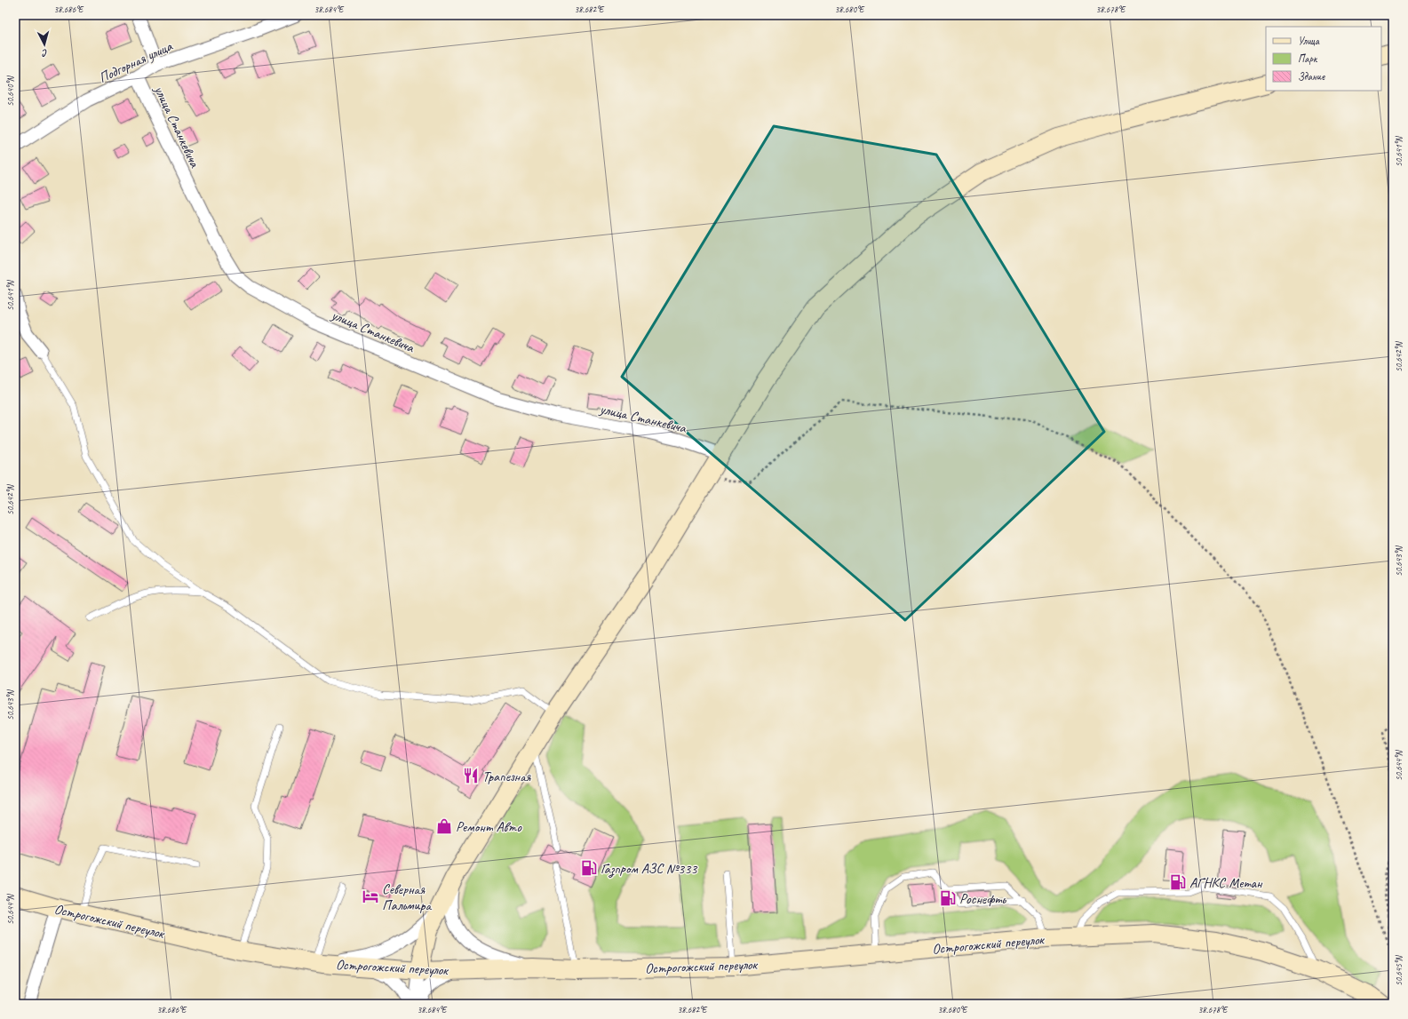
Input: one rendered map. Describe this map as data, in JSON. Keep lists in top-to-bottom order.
{
  "streets": {
    "main road": ["Острогожский переулок"],
    "street": ["Подгорная улица", "улица Станкевича"]
  },
  "crossings": [
    ["Подгорная улица", "улица Станкевича"]
  ],
  "places": {
    "restaurant": ["Трапезная"],
    "shop": ["Ремонт Авто"],
    "fuel station": ["Газпром АЗС №333", "АГНКС Метан", "Роснефть"],
    "hotel": ["Северная Пальмира"]
  },
  "legend": ["Улица", "Парк", "Здание"],
  "north": "bottom",
  "coordinates": [
    "38.686°E",
    "38.684°E",
    "38.682°E",
    "38.680°E",
    "38.678°E",
    "50.640°N",
    "50.641°N",
    "50.642°N",
    "50.643°N",
    "50.644°N",
    "50.645°N"
  ]
}
